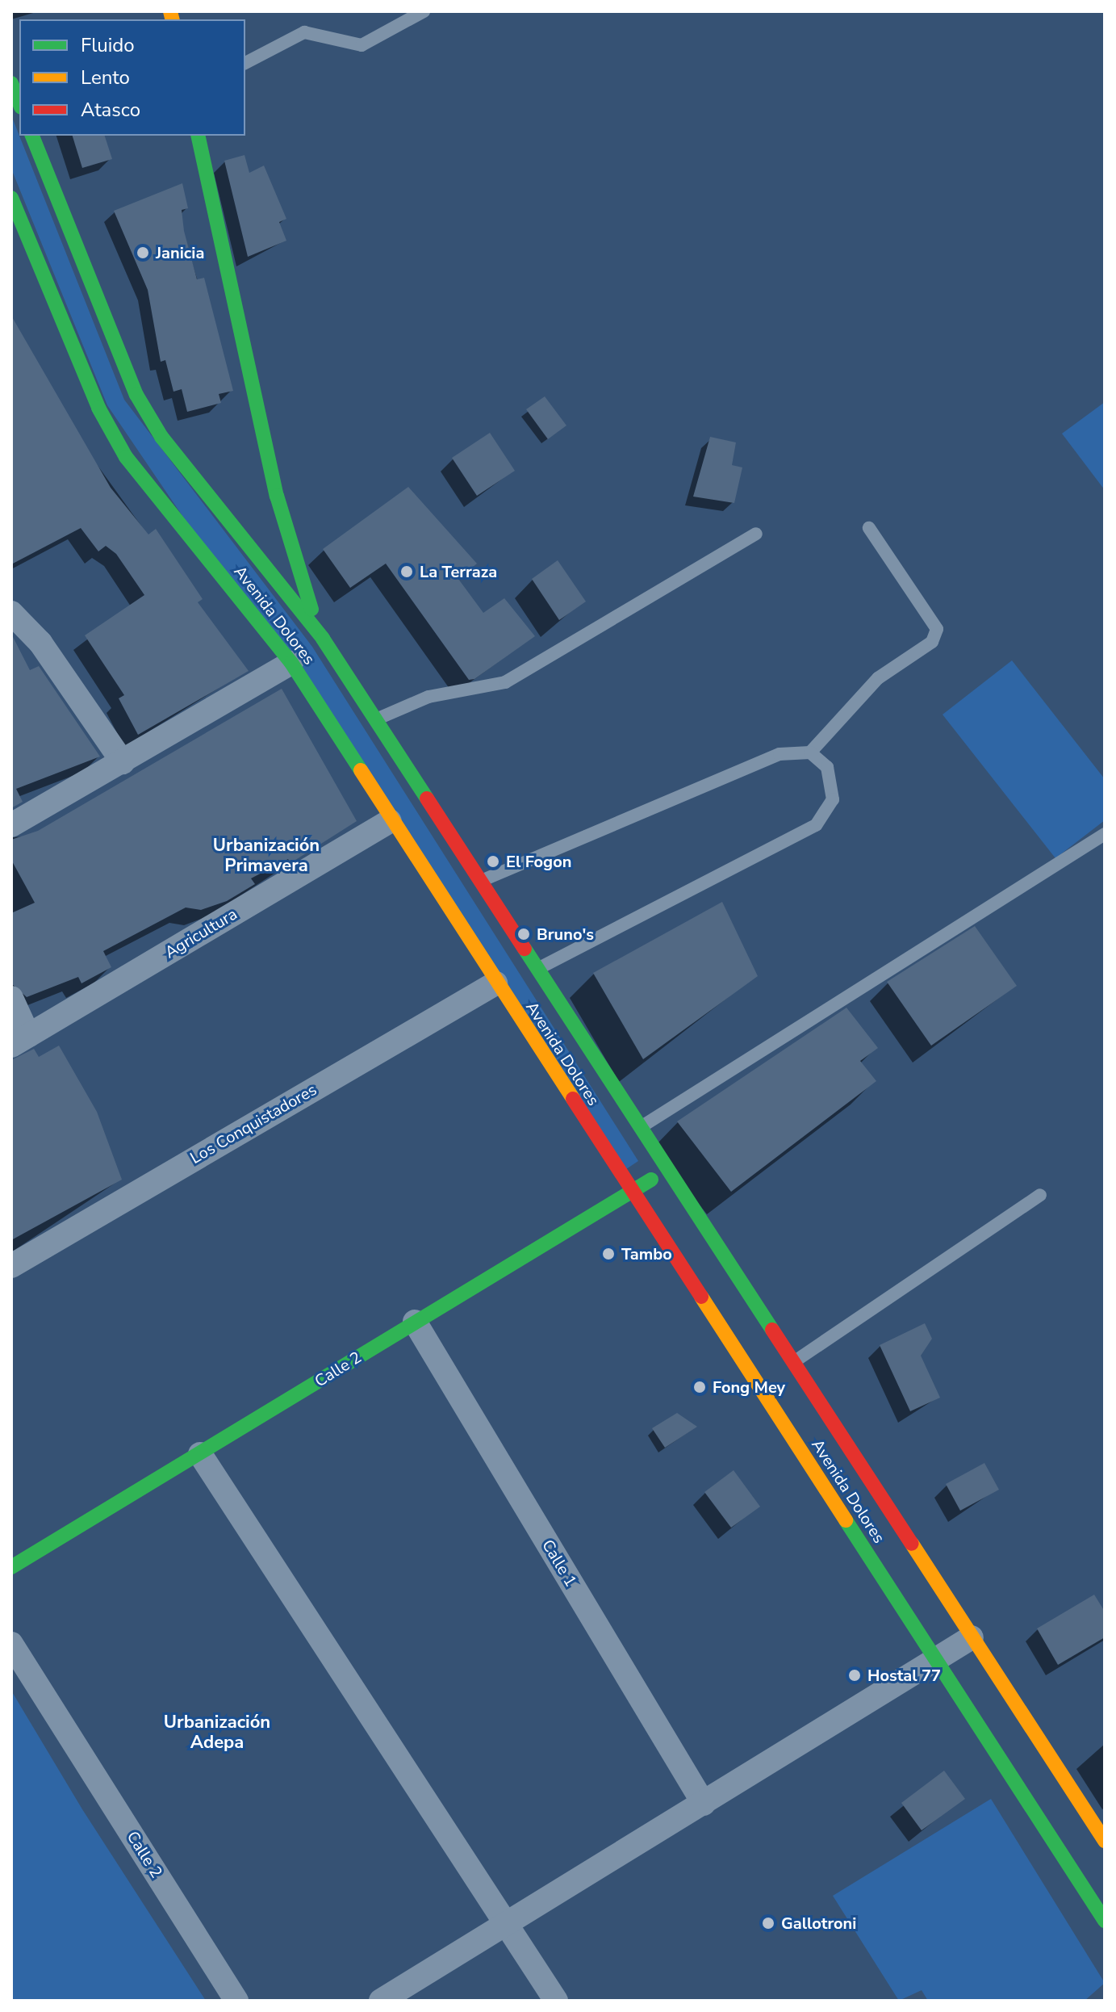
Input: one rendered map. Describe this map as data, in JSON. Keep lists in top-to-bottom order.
{
  "streets": {
    "main road": ["Avenida Dolores", "Calle 2"],
    "street": ["Agricultura", "Los Conquistadores", "Calle 1"]
  },
  "crossings": [
    ["Avenida Dolores", "Agricultura"],
    ["Avenida Dolores", "Los Conquistadores"],
    ["Avenida Dolores", "Calle 2"],
    ["Calle 2", "Calle 1"]
  ],
  "districts": ["Urbanización Primavera", "Urbanización Adepa"],
  "places": [
    "Janicia",
    "La Terraza",
    "El Fogon",
    "Bruno's",
    "Tambo",
    "Fong Mey",
    "Hostal 77",
    "Gallotroni"
  ],
  "legend": ["Fluido", "Lento", "Atasco"]
}
